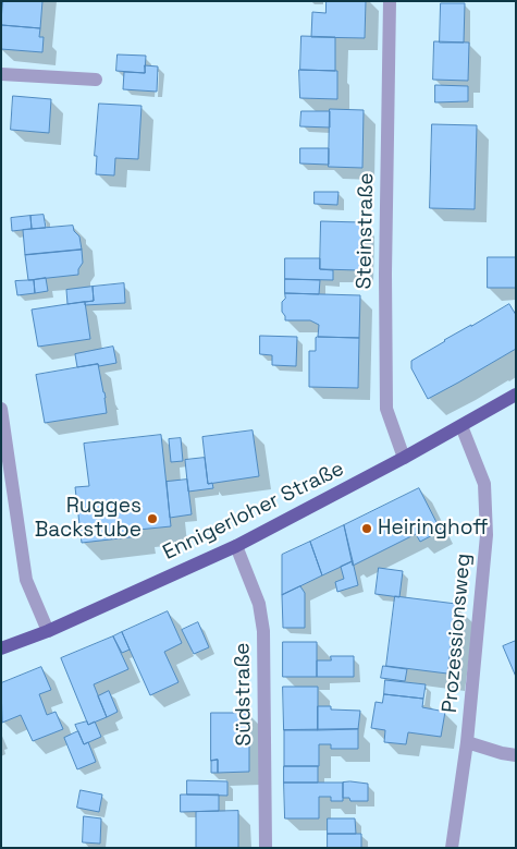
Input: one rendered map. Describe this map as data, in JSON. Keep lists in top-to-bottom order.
{
  "streets": {
    "main road": ["Ennigerloher Straße"],
    "street": ["Steinstraße", "Prozessionsweg", "Südstraße"]
  },
  "crossings": [
    ["Steinstraße", "Ennigerloher Straße"],
    ["Ennigerloher Straße", "Prozessionsweg"],
    ["Ennigerloher Straße", "Südstraße"]
  ],
  "places": ["Rugges Backstube", "Heiringhoff"]
}
